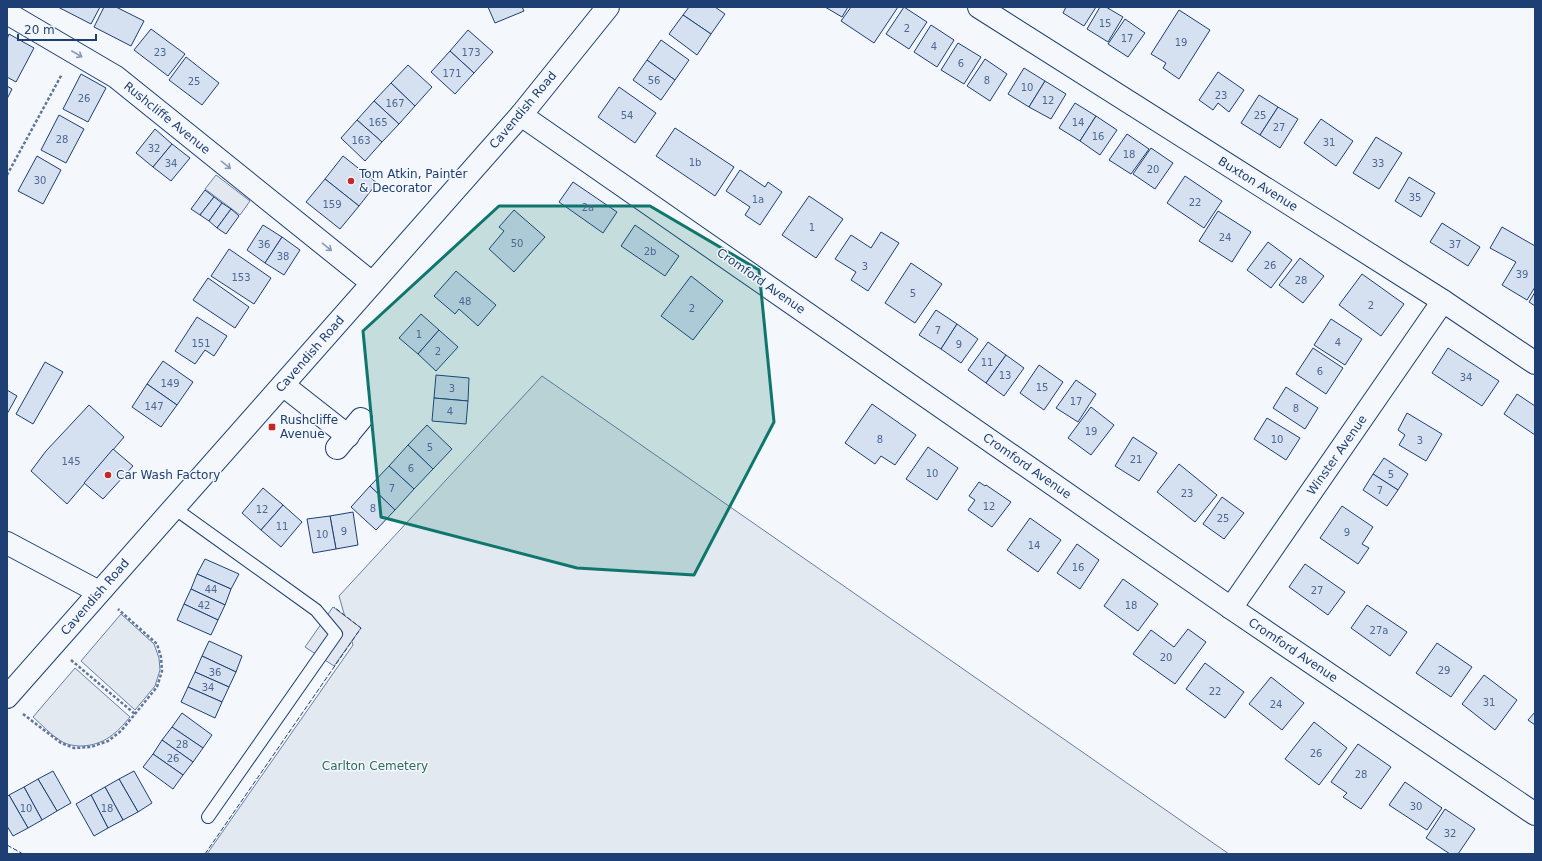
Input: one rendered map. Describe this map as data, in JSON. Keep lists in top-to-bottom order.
{
  "streets": {
    "street": [
      "Cavendish Road",
      "Rushcliffe Avenue",
      "Buxton Avenue",
      "Cromford Avenue",
      "Winster Avenue"
    ]
  },
  "crossings": [
    ["Cavendish Road", "Rushcliffe Avenue"],
    ["Cavendish Road", "Cromford Avenue"],
    ["Buxton Avenue", "Winster Avenue"],
    ["Cromford Avenue", "Winster Avenue"]
  ],
  "one_way": ["Rushcliffe Avenue"],
  "parks": ["Carlton Cemetery"],
  "places": {
    "other": ["Tom Atkin, Painter & Decorator", "Car Wash Factory"],
    "transit": ["Rushcliffe Avenue"]
  },
  "house_numbers": [
    "15",
    "2",
    "17",
    "19",
    "4",
    "23",
    "173",
    "6",
    "171",
    "56",
    "8",
    "25",
    "10",
    "23",
    "26",
    "12",
    "167",
    "54",
    "25",
    "165",
    "14",
    "27",
    "16",
    "28",
    "163",
    "31",
    "32",
    "18",
    "1b",
    "34",
    "33",
    "20",
    "30",
    "35",
    "1a",
    "22",
    "159",
    "2a",
    "1",
    "24",
    "50",
    "36",
    "37",
    "2b",
    "38",
    "26",
    "3",
    "39",
    "153",
    "28",
    "5",
    "48",
    "2",
    "2",
    "7",
    "1",
    "4",
    "151",
    "9",
    "2",
    "11",
    "6",
    "13",
    "34",
    "149",
    "15",
    "3",
    "17",
    "147",
    "8",
    "4",
    "19",
    "8",
    "10",
    "3",
    "5",
    "21",
    "145",
    "6",
    "10",
    "5",
    "7",
    "7",
    "23",
    "12",
    "8",
    "12",
    "25",
    "11",
    "9",
    "9",
    "10",
    "14",
    "16",
    "44",
    "27",
    "42",
    "18",
    "27a",
    "20",
    "29",
    "36",
    "34",
    "22",
    "31",
    "24",
    "28",
    "26",
    "26",
    "28",
    "30",
    "10",
    "18",
    "32"
  ],
  "scale_bar": "20 m"
}
